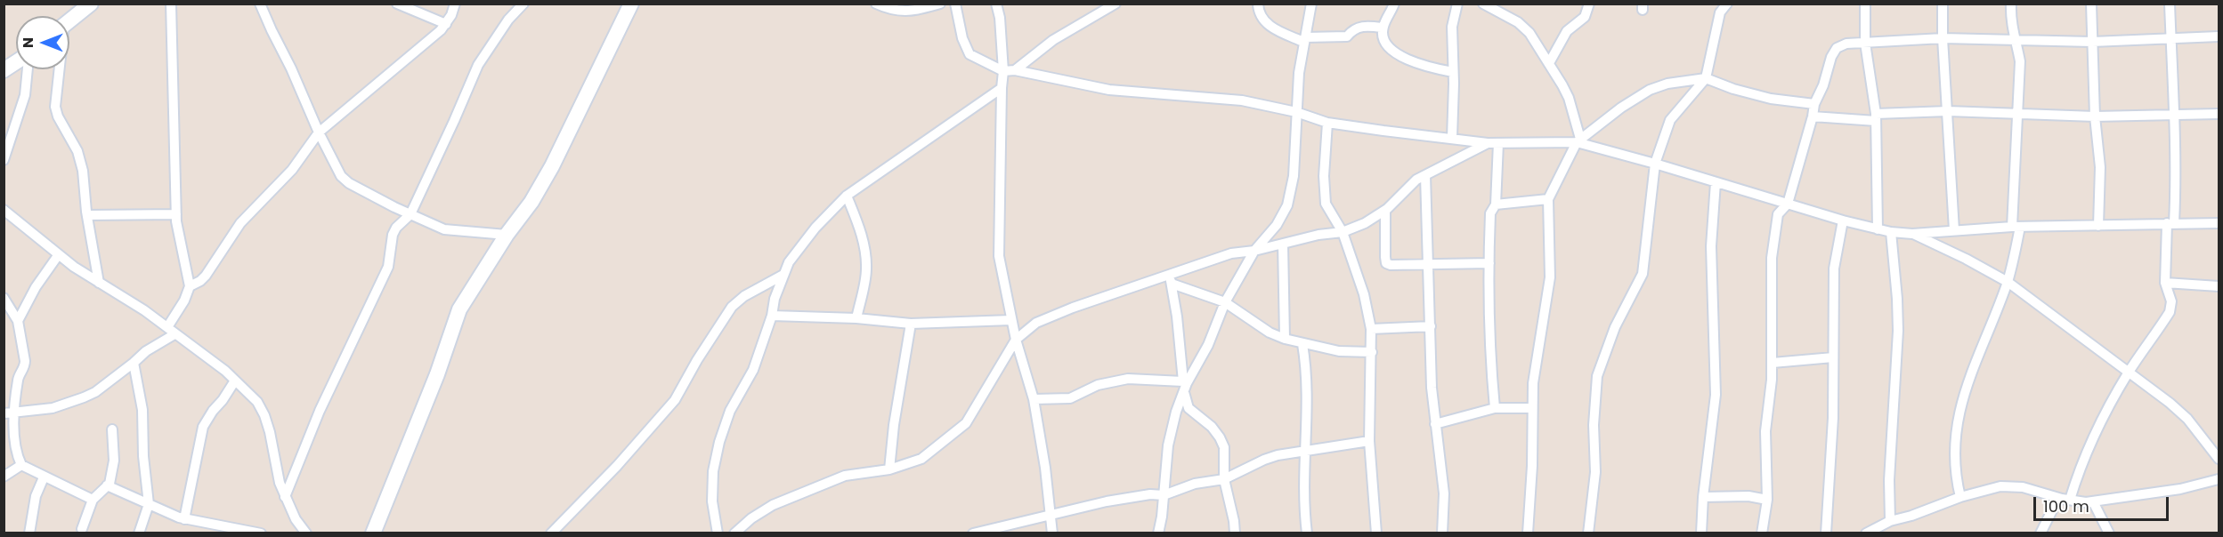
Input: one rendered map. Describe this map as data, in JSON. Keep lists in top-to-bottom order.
{
  "scale_bar": "100 m",
  "north": "left"
}
